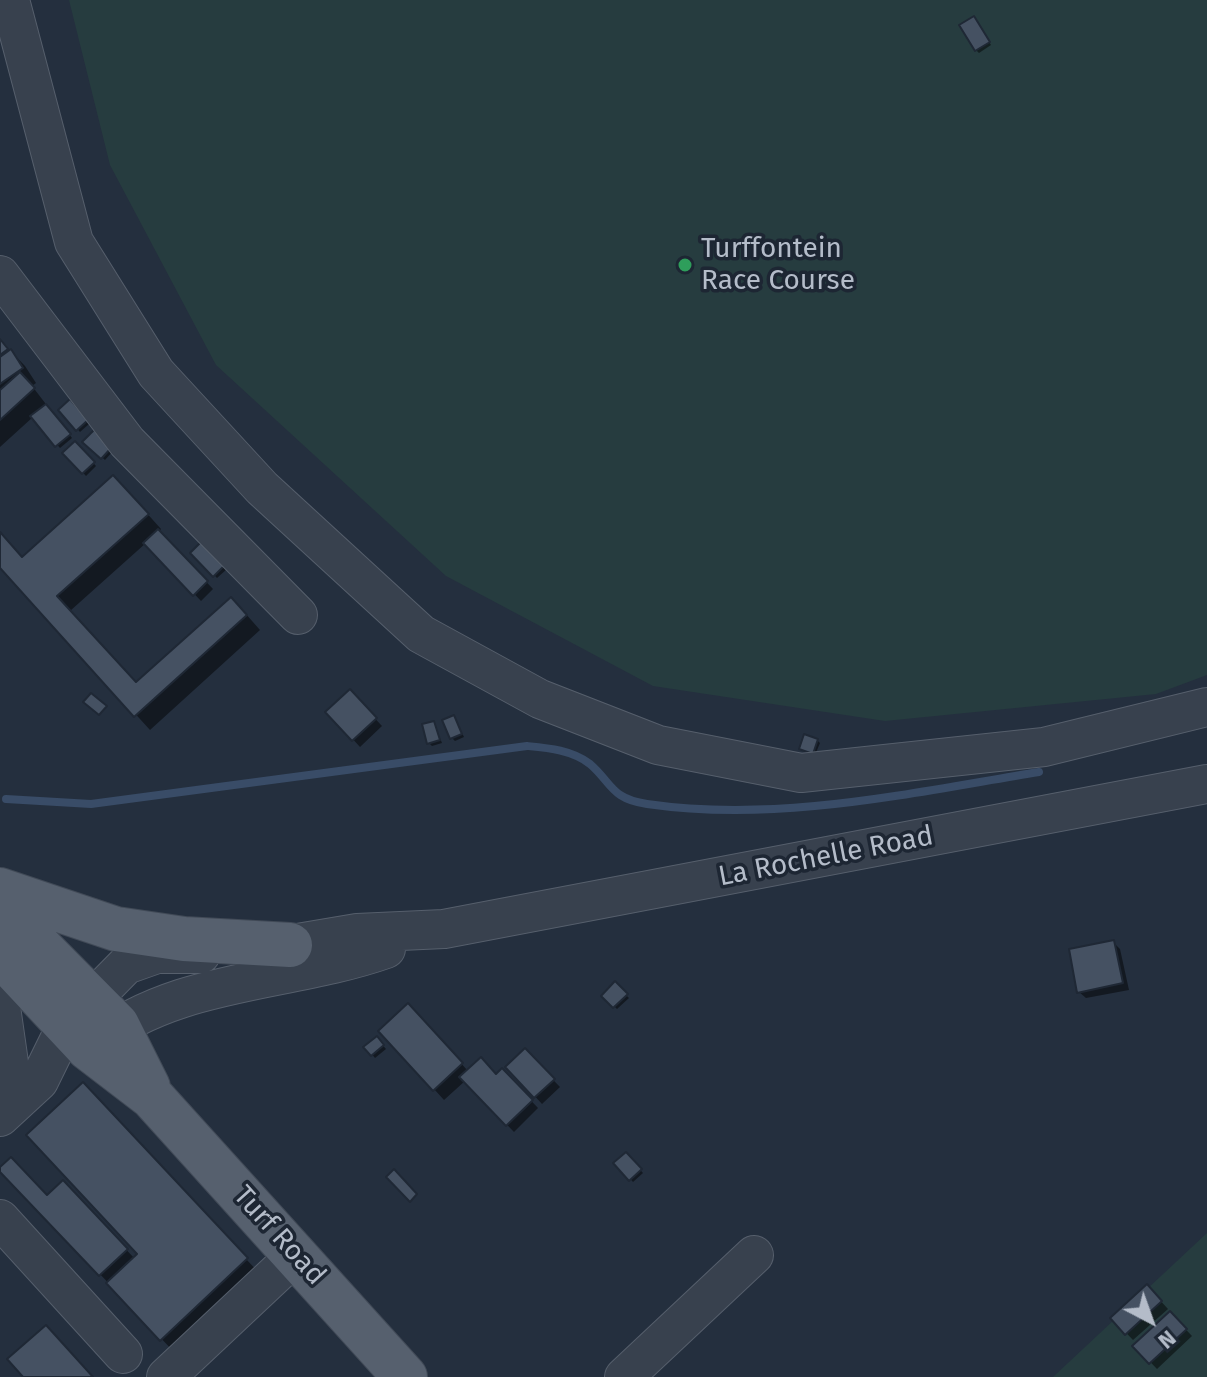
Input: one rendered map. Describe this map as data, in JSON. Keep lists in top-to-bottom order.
{
  "streets": {
    "main road": ["Turf Road"],
    "street": ["La Rochelle Road"]
  },
  "crossings": [
    ["La Rochelle Road", "Turf Road"]
  ],
  "places": ["Turffontein Race Course"],
  "north": "bottom right"
}
